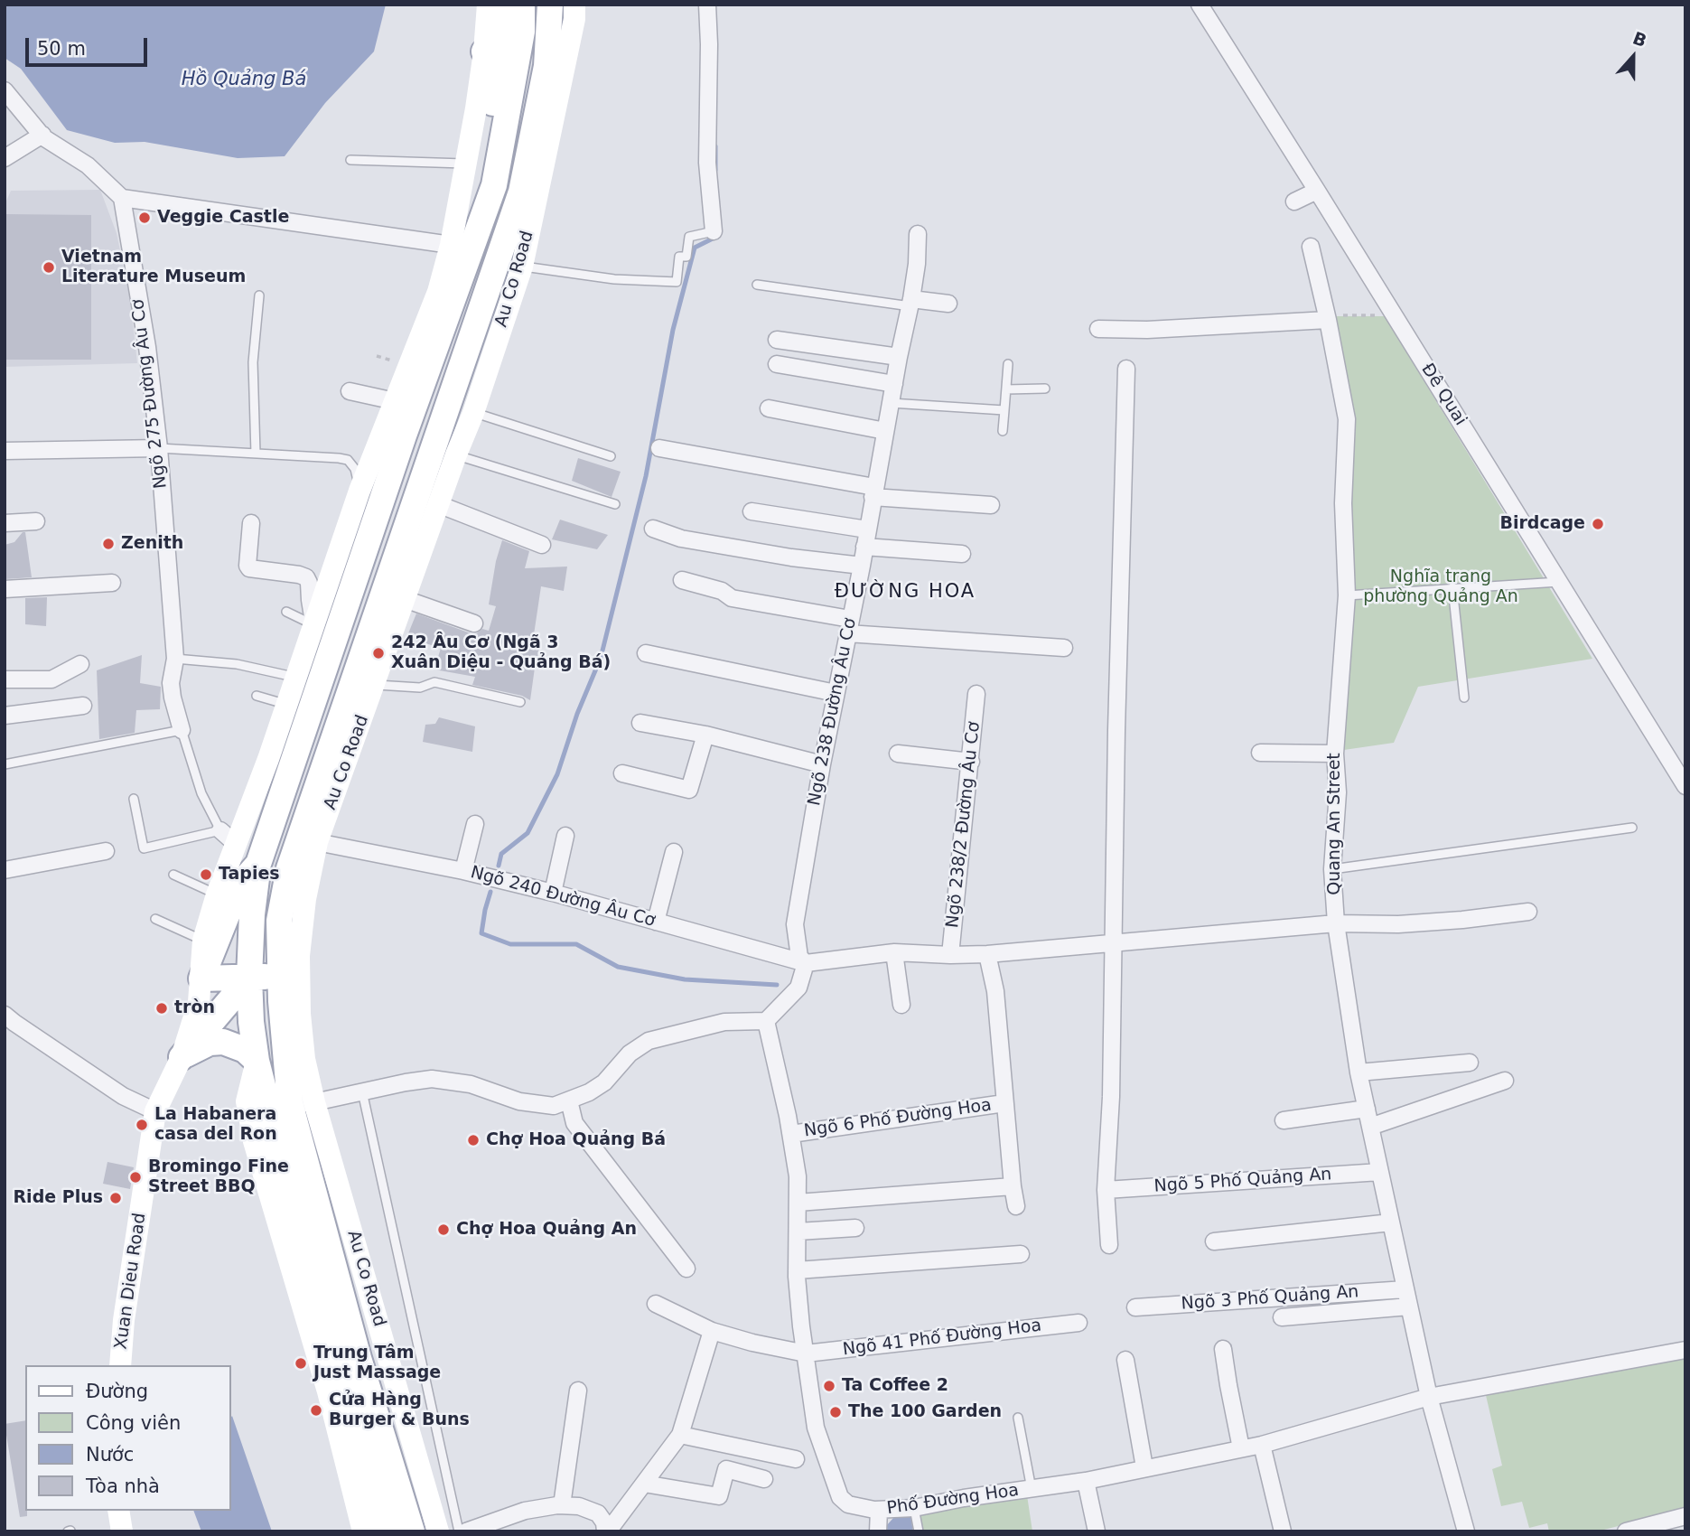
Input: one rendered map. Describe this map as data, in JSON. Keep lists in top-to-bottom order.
{
  "streets": {
    "main road": ["Au Co Road"],
    "street": [
      "Ngõ 275 Đường Âu Cơ",
      "Đê Quai",
      "Ngõ 238 Đường Âu Cơ",
      "Quang An Street",
      "Ngõ 238/2 Đường Âu Cơ",
      "Ngõ 240 Đường Âu Cơ",
      "Ngõ 6 Phố Đường Hoa",
      "Ngõ 5 Phố Quảng An",
      "Xuan Dieu Road",
      "Ngõ 3 Phố Quảng An",
      "Ngõ 41 Phố Đường Hoa",
      "Phố Đường Hoa"
    ]
  },
  "crossings": [
    ["Au Co Road", "Ngõ 240 Đường Âu Cơ"],
    ["Ngõ 238 Đường Âu Cơ", "Ngõ 240 Đường Âu Cơ"],
    ["Quang An Street", "Ngõ 5 Phố Quảng An"],
    ["Quang An Street", "Ngõ 3 Phố Quảng An"],
    ["Quang An Street", "Phố Đường Hoa"],
    ["Ngõ 6 Phố Đường Hoa", "Phố Đường Hoa"],
    ["Ngõ 41 Phố Đường Hoa", "Phố Đường Hoa"]
  ],
  "districts": ["ĐƯỜNG HOA"],
  "water": ["Hồ Quảng Bá"],
  "parks": ["Nghĩa trang phường Quảng An"],
  "places": [
    "Veggie Castle",
    "Vietnam Literature Museum",
    "Birdcage",
    "Zenith",
    "242 Âu Cơ (Ngã 3 Xuân Diệu - Quảng Bá)",
    "Tapies",
    "tròn",
    "La Habanera casa del Ron",
    "Chợ Hoa Quảng Bá",
    "Bromingo Fine Street BBQ",
    "Ride Plus",
    "Chợ Hoa Quảng An",
    "Trung Tâm Just Massage",
    "Ta Coffee 2",
    "Cửa Hàng Burger & Buns",
    "The 100 Garden"
  ],
  "legend": [
    "Đường",
    "Công viên",
    "Nước",
    "Tòa nhà"
  ],
  "scale_bar": "50 m",
  "north": "top"
}
